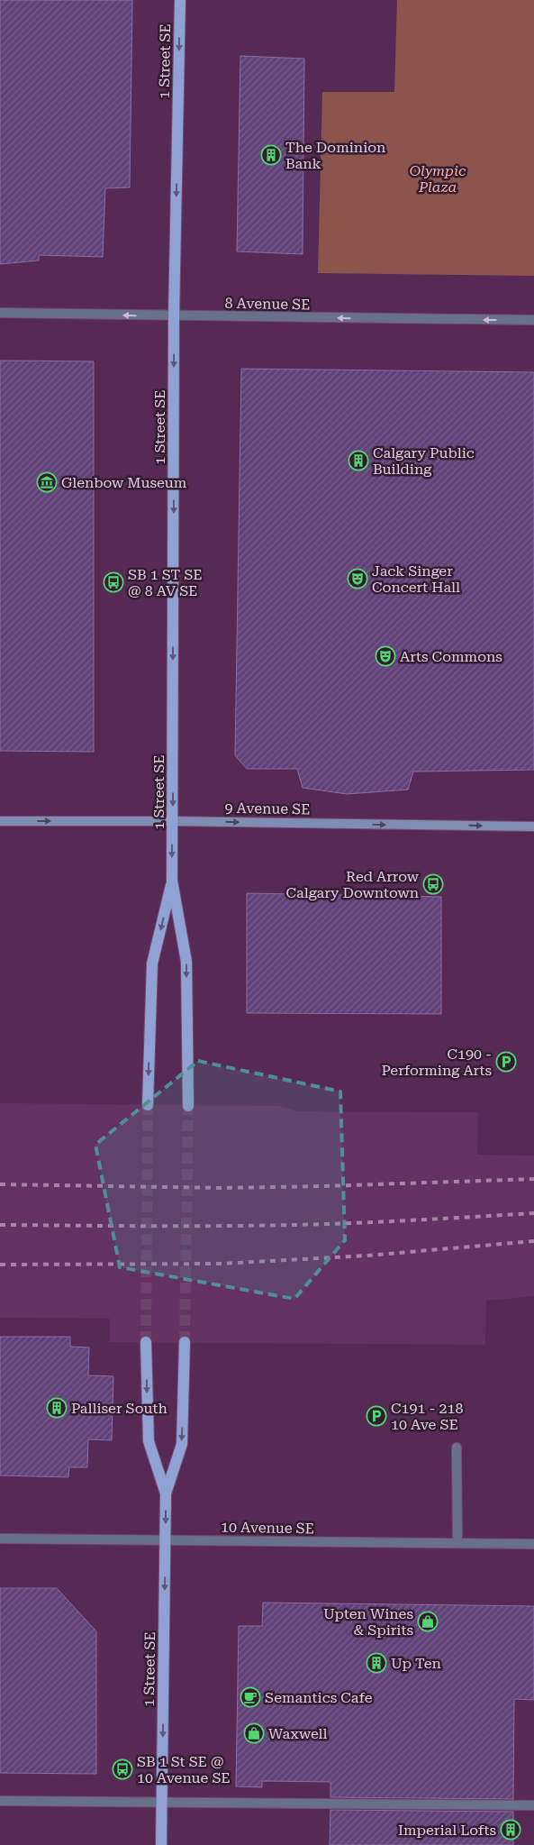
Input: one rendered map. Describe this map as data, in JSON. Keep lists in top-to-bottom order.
{
  "streets": {
    "main road": ["1 Street SE", "9 Avenue SE"],
    "street": ["8 Avenue SE", "10 Avenue SE"]
  },
  "crossings": [
    ["1 Street SE", "8 Avenue SE"],
    ["1 Street SE", "9 Avenue SE"],
    ["1 Street SE", "10 Avenue SE"]
  ],
  "one_way": ["1 Street SE", "8 Avenue SE", "9 Avenue SE"],
  "parks": ["Olympic Plaza"],
  "places": {
    "building": [
      "The Dominion Bank",
      "Calgary Public Building",
      "Palliser South",
      "Up Ten",
      "Imperial Lofts"
    ],
    "museum": ["Glenbow Museum"],
    "theatre": ["Jack Singer Concert Hall", "Arts Commons"],
    "bus stop": ["SB 1 ST SE @ 8 AV SE", "Red Arrow Calgary Downtown", "SB 1 St SE @ 10 Avenue SE"],
    "parking": ["C190 - Performing Arts", "C191 - 218 10 Ave SE"],
    "shop": ["Upten Wines & Spirits", "Waxwell"],
    "cafe": ["Semantics Cafe"]
  }
}
